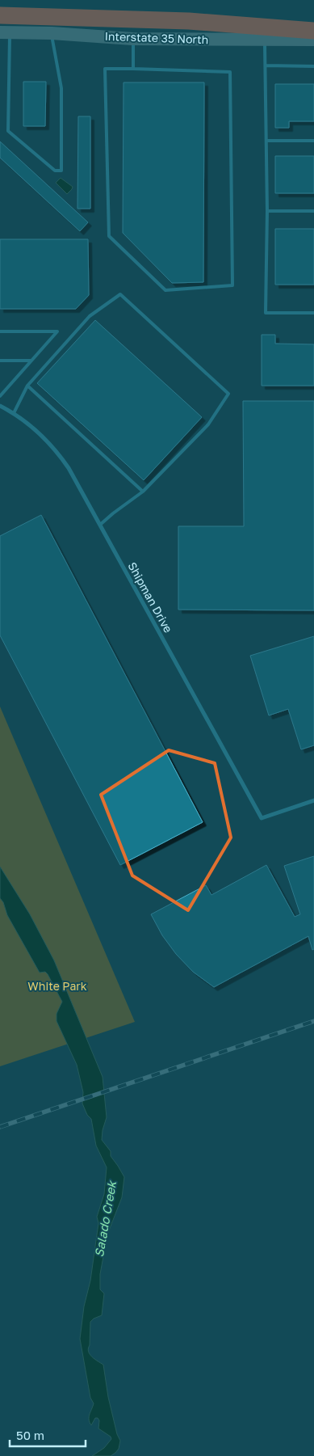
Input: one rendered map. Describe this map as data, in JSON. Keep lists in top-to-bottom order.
{
  "streets": {
    "main road": ["Interstate 35 North"],
    "street": ["Shipman Drive"]
  },
  "water": ["Salado Creek"],
  "parks": ["White Park"],
  "scale_bar": "50 m"
}
